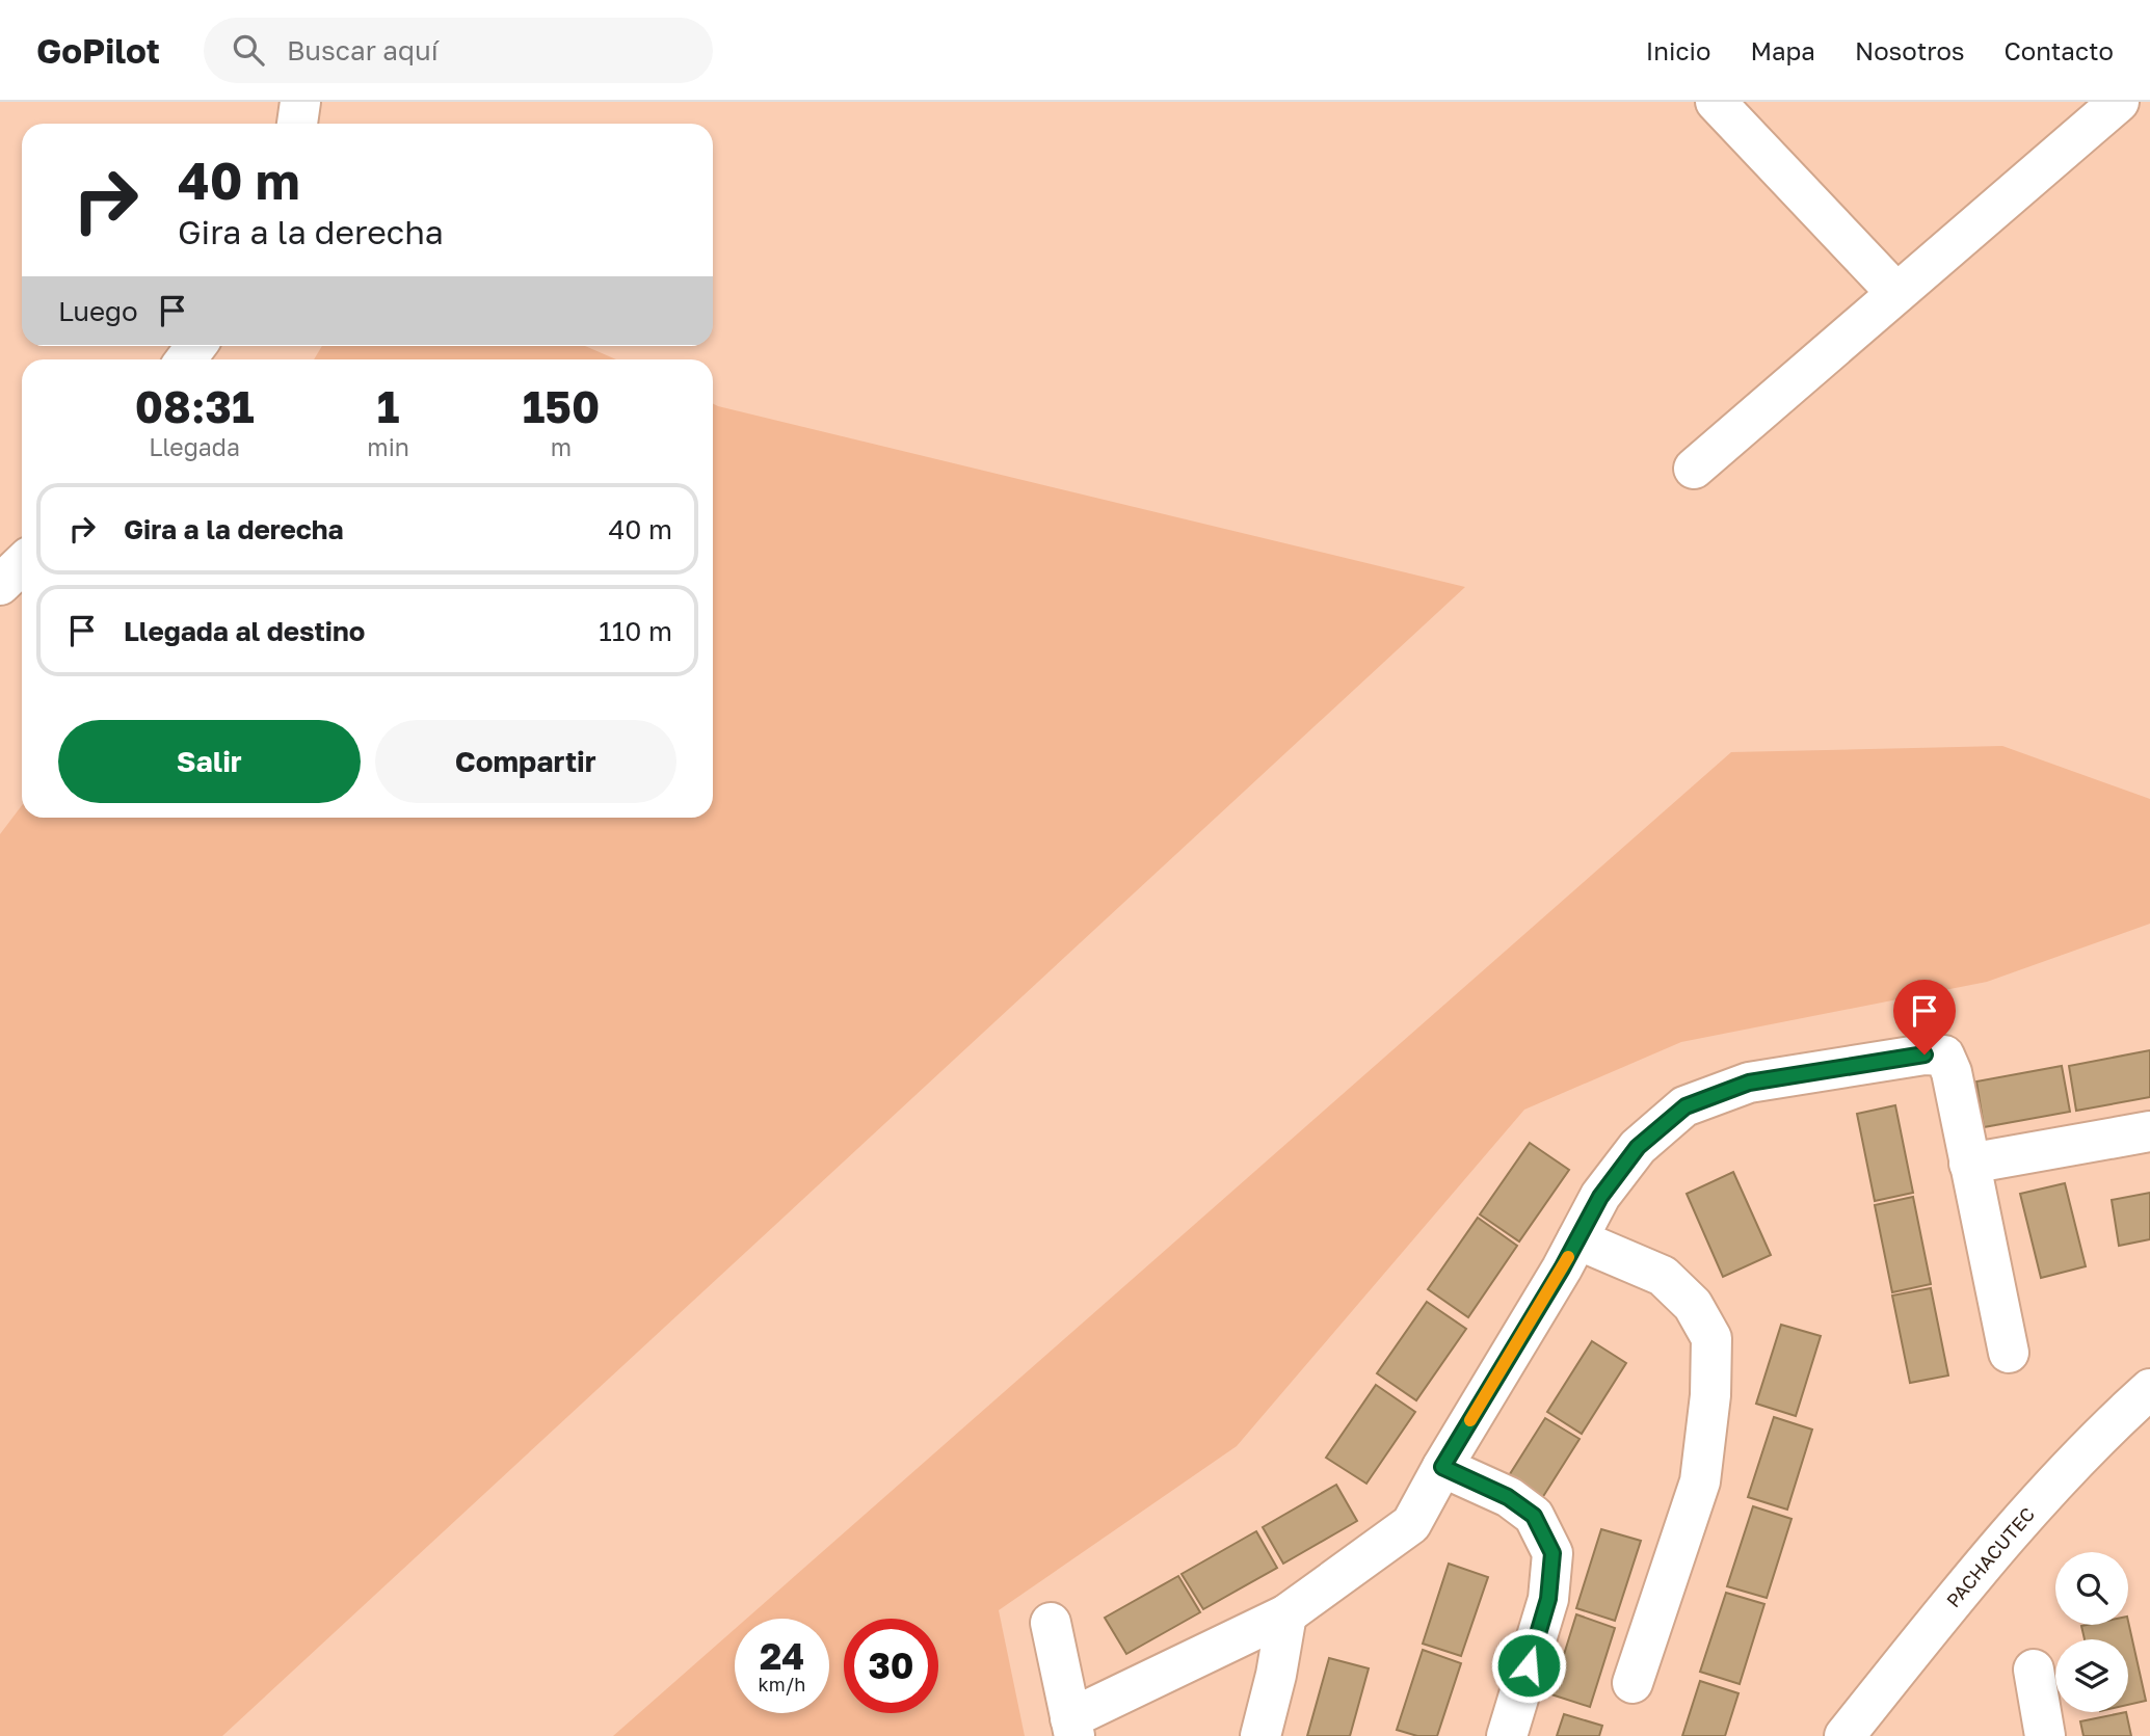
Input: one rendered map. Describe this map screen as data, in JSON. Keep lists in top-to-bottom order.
{
  "streets": {
    "street": ["PACHACUTEC"]
  },
  "page": {
    "header": "GoPilot",
    "search": "Buscar aquí",
    "nav": [
      "Inicio",
      "Mapa",
      "Nosotros",
      "Contacto"
    ],
    "turn": ["40 m", "Gira a la derecha"],
    "then": "Luego",
    "eta": [
      "08:31",
      "Llegada",
      "1",
      "min",
      "150",
      "m"
    ],
    "list": [
      {
        "name": "Gira a la derecha",
        "value": "40 m"
      },
      {
        "name": "Llegada al destino",
        "value": "110 m"
      }
    ],
    "buttons": ["Salir", "Compartir"],
    "speed": "24 km/h",
    "limit": "30"
  }
}
